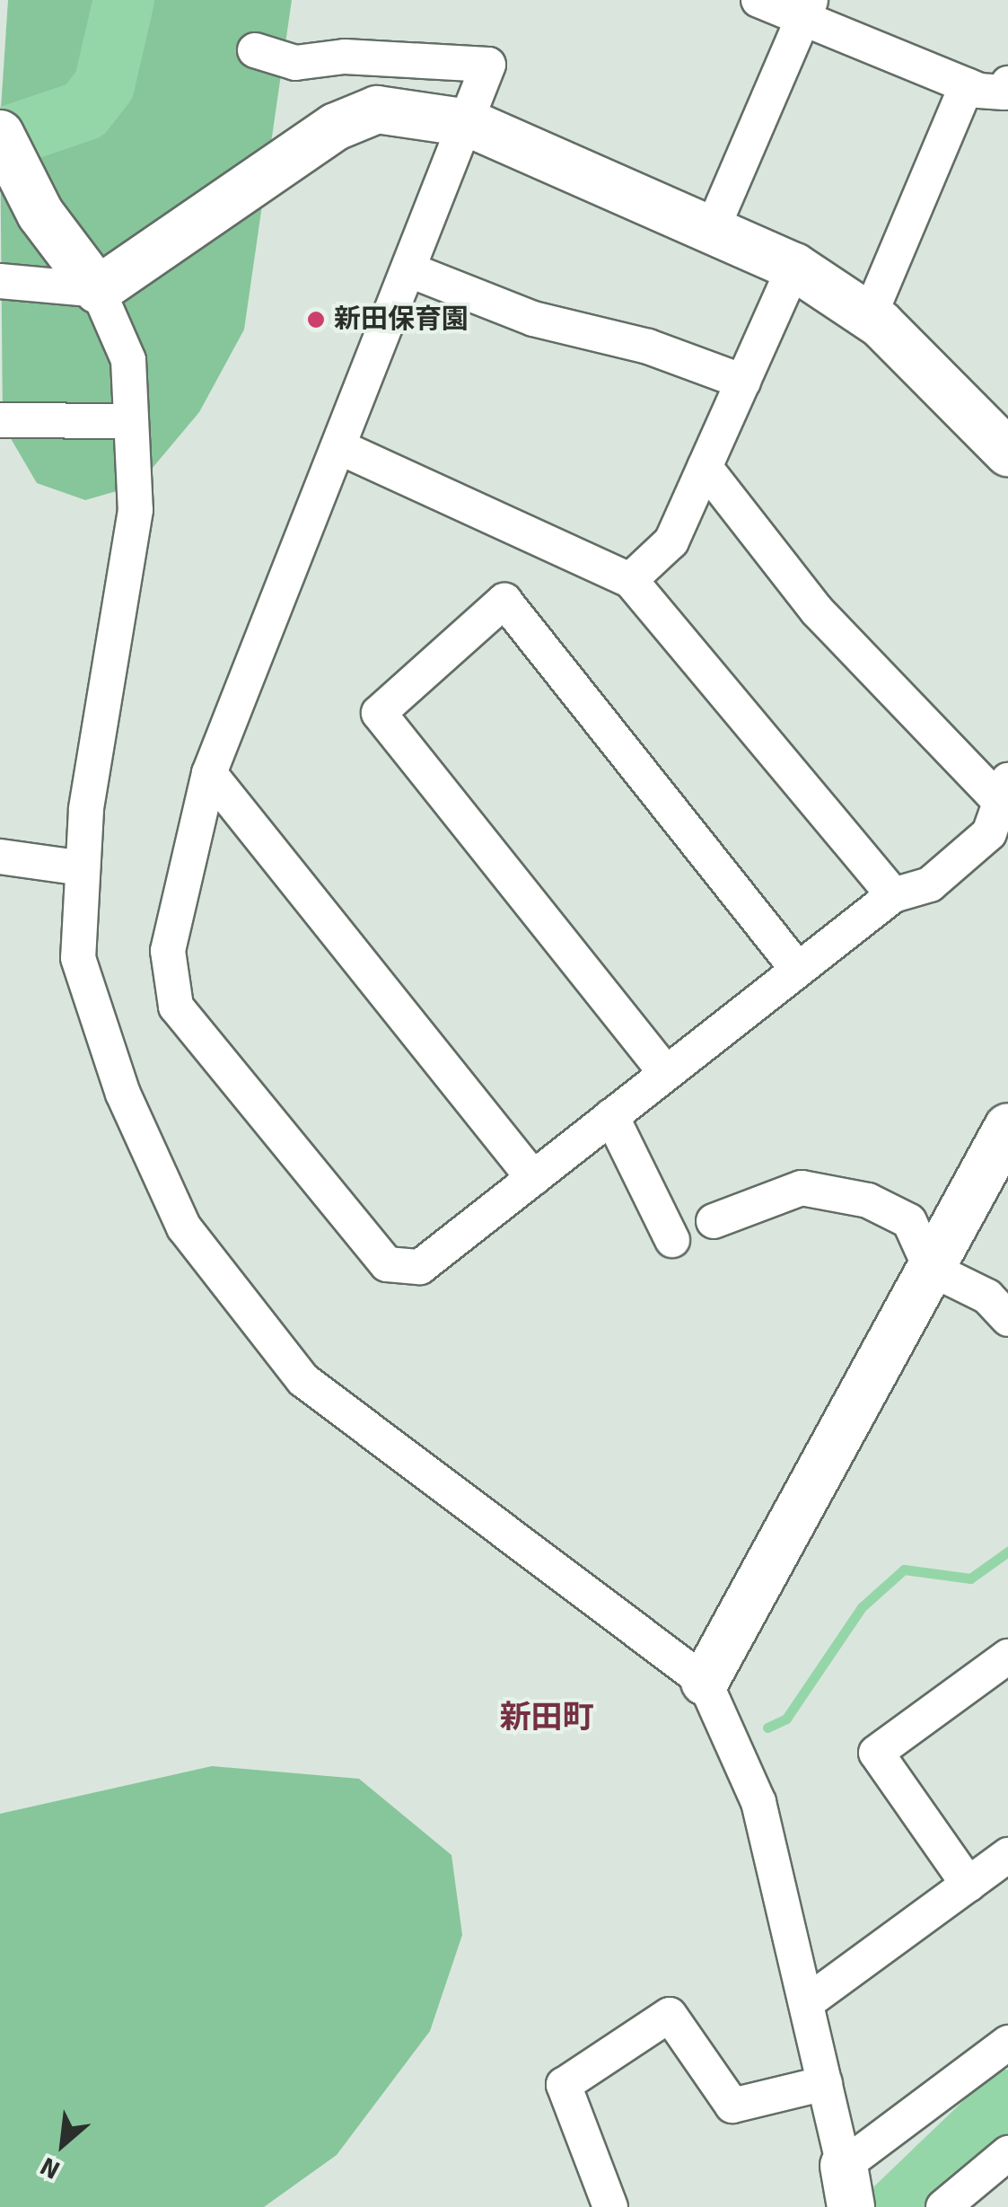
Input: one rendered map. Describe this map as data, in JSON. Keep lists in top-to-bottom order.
{
  "districts": ["新田町"],
  "places": ["新田保育園"],
  "north": "bottom left"
}
